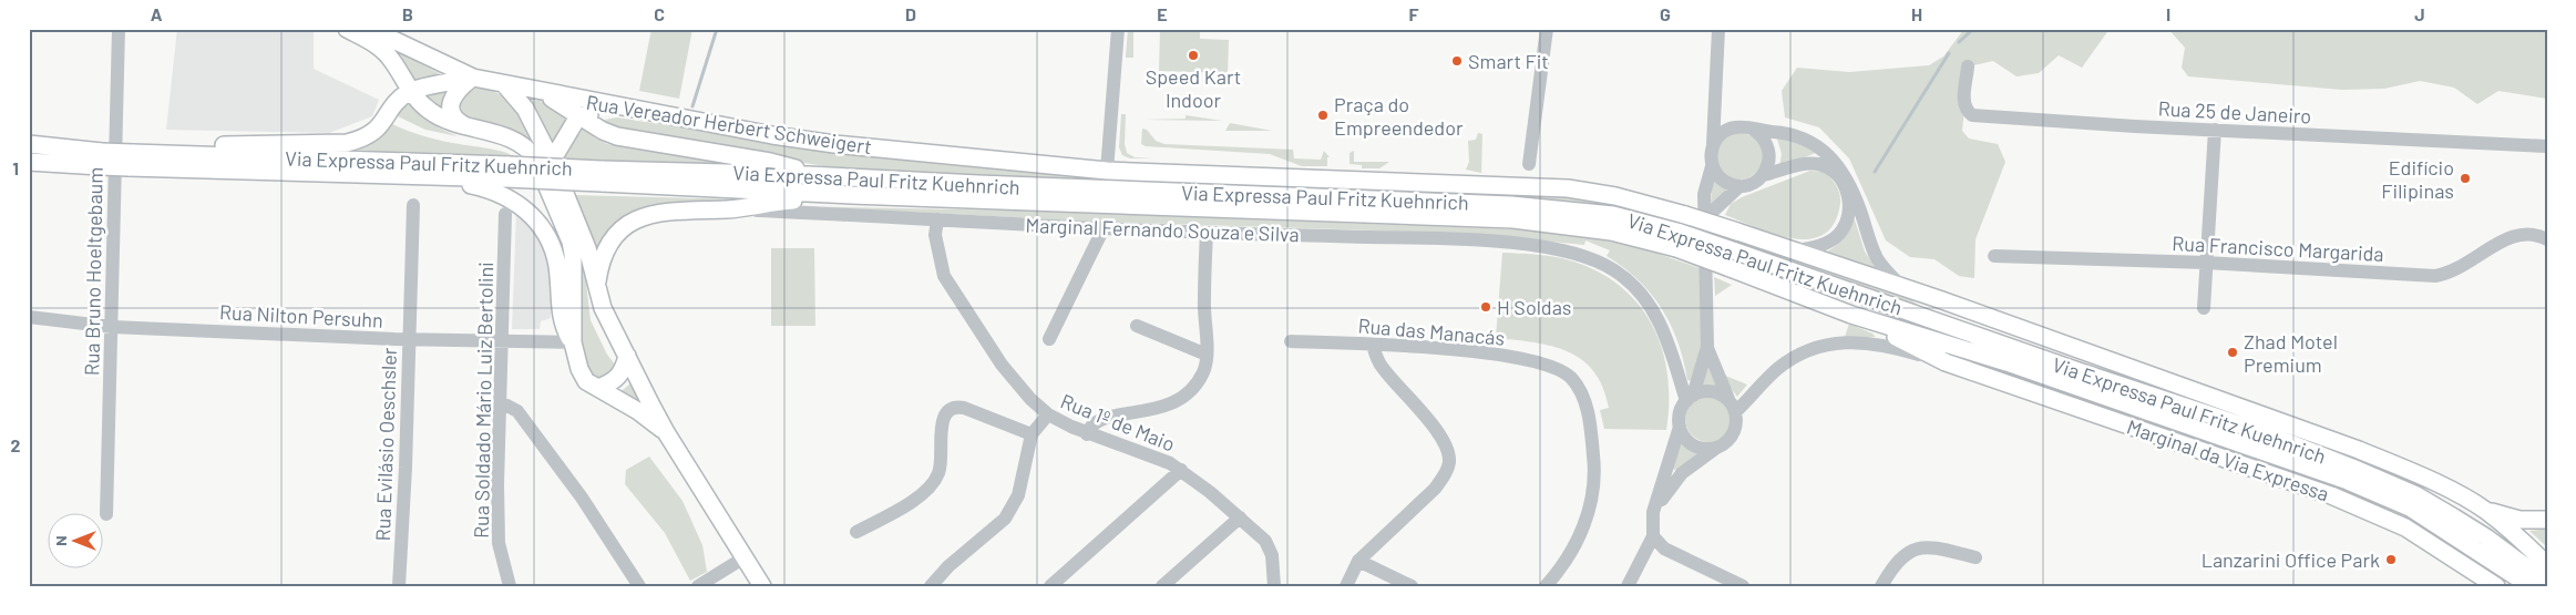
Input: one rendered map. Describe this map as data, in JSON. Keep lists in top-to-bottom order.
{
  "streets": {
    "main road": [
      "Rua Vereador Herbert Schweigert",
      "Via Expressa Paul Fritz Kuehnrich",
      "Marginal Fernando Souza e Silva",
      "Marginal da Via Expressa"
    ],
    "street": [
      "Rua 25 de Janeiro",
      "Rua Francisco Margarida",
      "Rua Bruno Hoeltgebaum",
      "Rua Nilton Persuhn",
      "Rua das Manacás",
      "Rua Soldado Mário Luiz Bertolini",
      "Rua 1º de Maio",
      "Rua Evilásio Oeschsler"
    ]
  },
  "crossings": [
    ["Via Expressa Paul Fritz Kuehnrich", "Marginal da Via Expressa"],
    ["Marginal Fernando Souza e Silva", "Rua 1º de Maio"],
    ["Rua Bruno Hoeltgebaum", "Rua Nilton Persuhn"],
    ["Rua Nilton Persuhn", "Rua Soldado Mário Luiz Bertolini"],
    ["Rua Nilton Persuhn", "Rua Evilásio Oeschsler"]
  ],
  "places": [
    "Speed Kart Indoor",
    "Smart Fit",
    "Praça do Empreendedor",
    "Edifício Filipinas",
    "H Soldas",
    "Zhad Motel Premium",
    "Lanzarini Office Park"
  ],
  "north": "left",
  "grid": {
    "columns": [
      "A",
      "B",
      "C",
      "D",
      "E",
      "F",
      "G",
      "H",
      "I",
      "J"
    ],
    "rows": ["1", "2"]
  }
}
